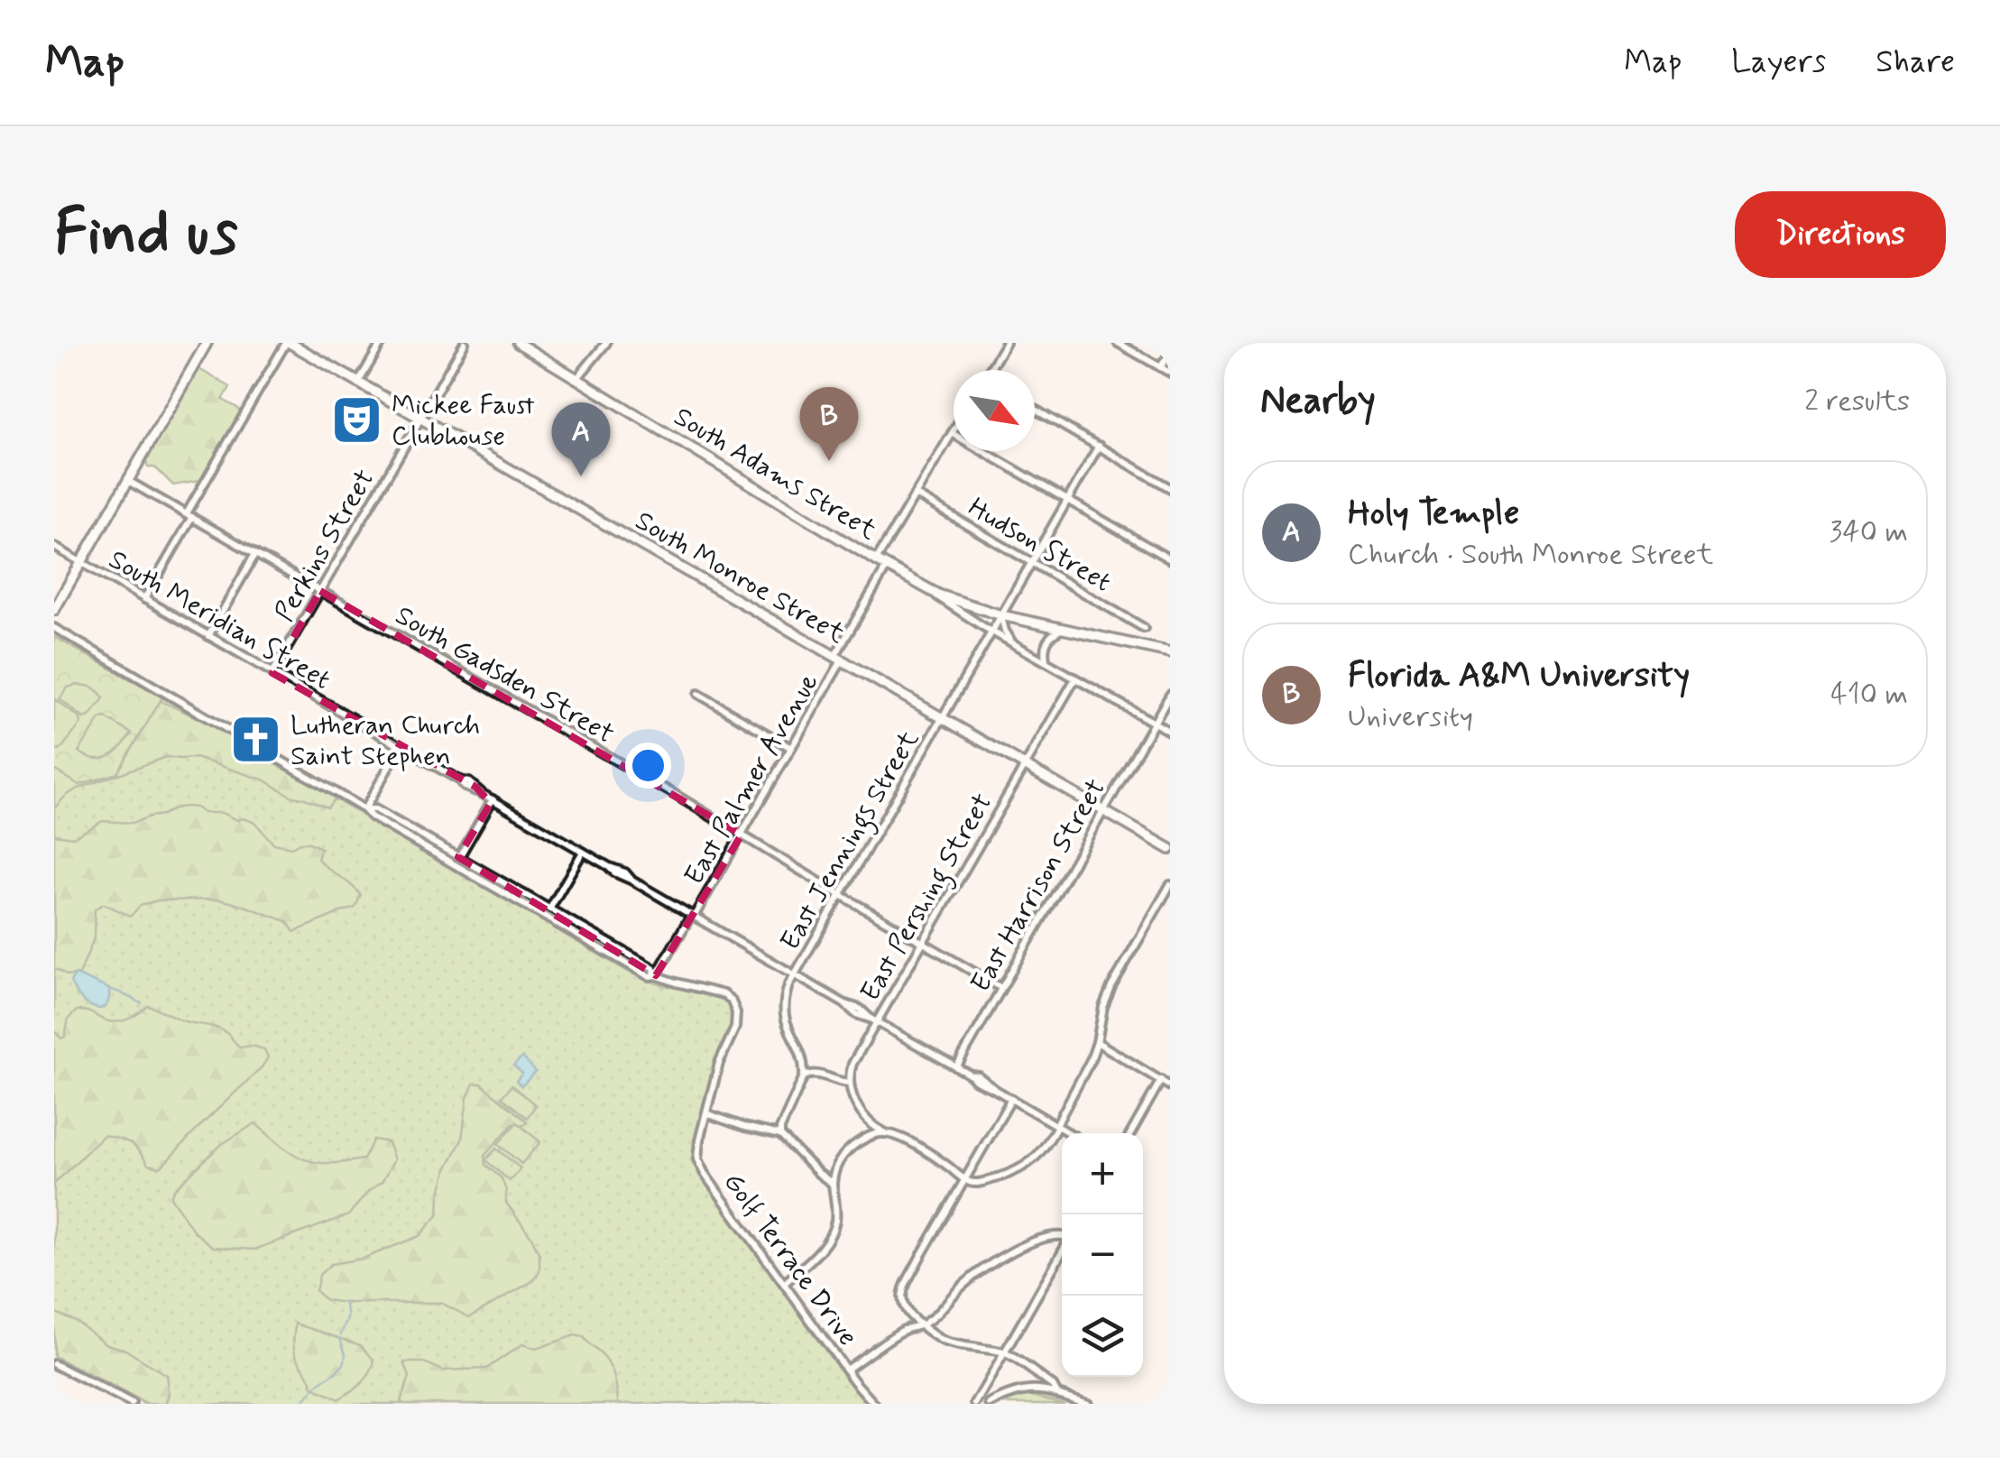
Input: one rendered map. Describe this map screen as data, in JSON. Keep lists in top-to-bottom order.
{
  "streets": {
    "main road": ["South Adams Street", "South Monroe Street"],
    "street": [
      "Hudson Street",
      "Perkins Street",
      "South Meridian Street",
      "South Gadsden Street",
      "East Palmer Avenue",
      "East Jennings Street",
      "East Harrison Street",
      "East Pershing Street",
      "Golf Terrace Drive"
    ]
  },
  "crossings": [
    ["South Adams Street", "East Palmer Avenue"],
    ["South Adams Street", "East Jennings Street"],
    ["South Adams Street", "East Harrison Street"],
    ["South Adams Street", "East Pershing Street"],
    ["Hudson Street", "East Jennings Street"],
    ["Perkins Street", "South Monroe Street"],
    ["Perkins Street", "South Meridian Street"],
    ["Perkins Street", "South Gadsden Street"],
    ["South Monroe Street", "East Palmer Avenue"],
    ["South Monroe Street", "East Jennings Street"],
    ["South Monroe Street", "East Harrison Street"],
    ["South Monroe Street", "East Pershing Street"],
    ["South Meridian Street", "East Palmer Avenue"],
    ["South Meridian Street", "East Jennings Street"],
    ["South Meridian Street", "East Harrison Street"],
    ["South Meridian Street", "East Pershing Street"],
    ["South Gadsden Street", "East Palmer Avenue"],
    ["South Gadsden Street", "East Jennings Street"],
    ["South Gadsden Street", "East Harrison Street"],
    ["South Gadsden Street", "East Pershing Street"],
    ["East Palmer Avenue", "Golf Terrace Drive"]
  ],
  "places": {
    "theatre": ["Mickee Faust Clubhouse"],
    "church": ["Lutheran Church Saint Stephen"]
  },
  "north": "bottom right",
  "page": {
    "header": "Map",
    "nav": ["Map", "Layers", "Share"],
    "buttons": "Directions",
    "title": "Find us",
    "heading": ["Nearby", "2 results"],
    "pins": ["B", "A"],
    "list": [
      {
        "mark": "A",
        "name": "Holy Temple",
        "note": "Church · South Monroe Street",
        "value": "340 m"
      },
      {
        "mark": "B",
        "name": "Florida A&M University",
        "note": "University",
        "value": "410 m"
      }
    ],
    "map_buttons": ["+", "−"]
  }
}
